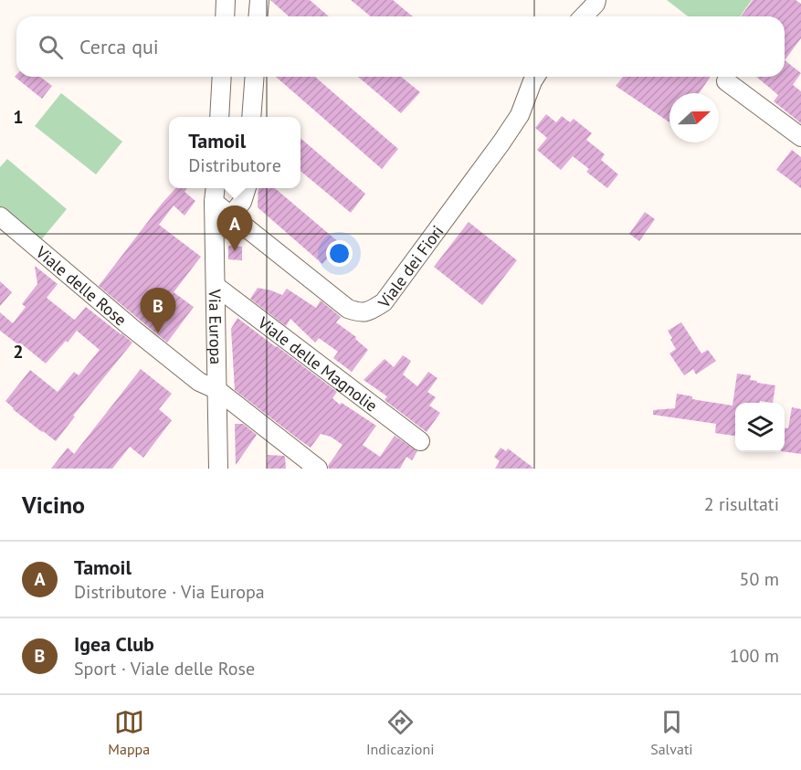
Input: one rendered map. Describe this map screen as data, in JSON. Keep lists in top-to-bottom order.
{
  "streets": {
    "street": [
      "Viale dei Fiori",
      "Viale delle Rose",
      "Via Europa",
      "Viale delle Magnolie"
    ]
  },
  "crossings": [
    ["Viale dei Fiori", "Via Europa"],
    ["Viale delle Rose", "Via Europa"],
    ["Via Europa", "Viale delle Magnolie"]
  ],
  "north": "right",
  "page": {
    "search": "Cerca qui",
    "popup": ["Tamoil", "Distributore"],
    "pins": ["A", "B"],
    "heading": ["Vicino", "2 risultati"],
    "list": [
      {
        "mark": "A",
        "name": "Tamoil",
        "note": "Distributore · Via Europa",
        "value": "50 m"
      },
      {
        "mark": "B",
        "name": "Igea Club",
        "note": "Sport · Viale delle Rose",
        "value": "100 m"
      }
    ],
    "nav": ["Mappa", "Indicazioni", "Salvati"]
  },
  "grid": {
    "rows": ["1", "2"]
  }
}
